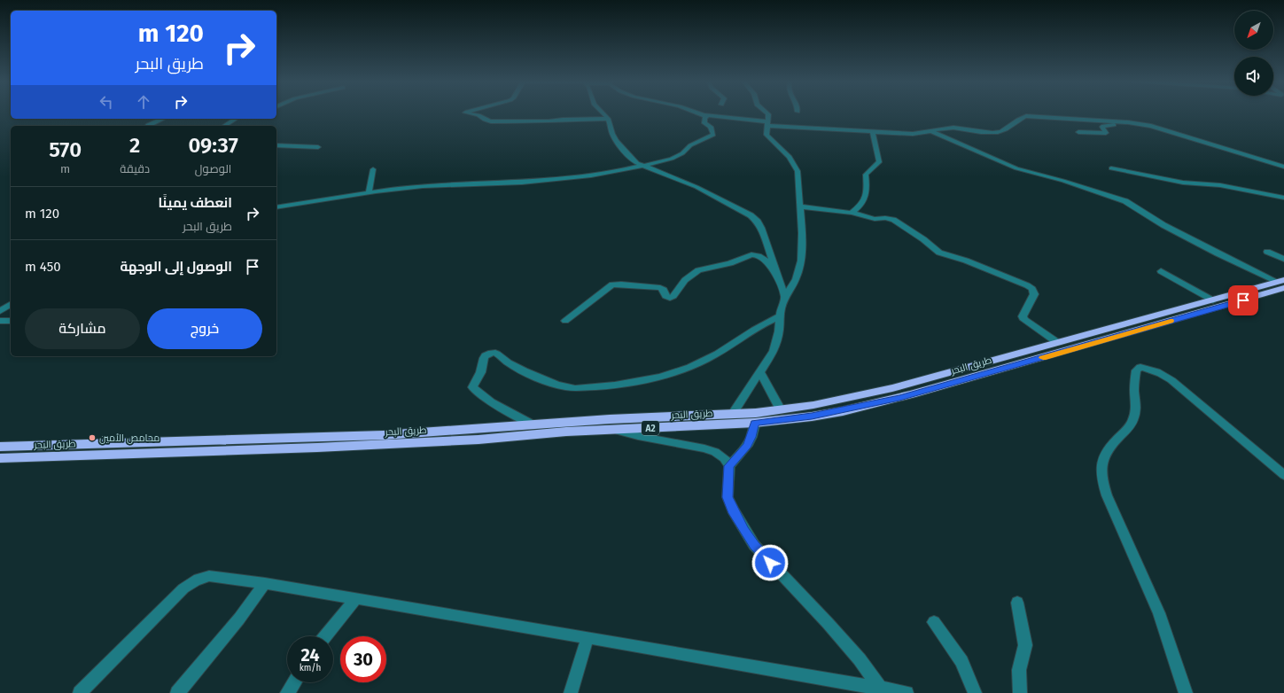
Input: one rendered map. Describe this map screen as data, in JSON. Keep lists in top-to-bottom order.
{
  "streets": {
    "highway": ["طريق البحر", "A2"]
  },
  "places": ["محامص الأمين"],
  "north": "bottom left",
  "page": {
    "turn": ["120 m", "طريق البحر"],
    "eta": [
      "09:37",
      "الوصول",
      "2",
      "دقيقة",
      "570",
      "m"
    ],
    "list": [
      {
        "name": "انعطف يمينًا",
        "note": "طريق البحر",
        "value": "120 m"
      },
      {
        "name": "الوصول إلى الوجهة",
        "value": "450 m"
      }
    ],
    "buttons": ["خروج", "مشاركة"],
    "speed": "24 km/h",
    "limit": "30"
  }
}
